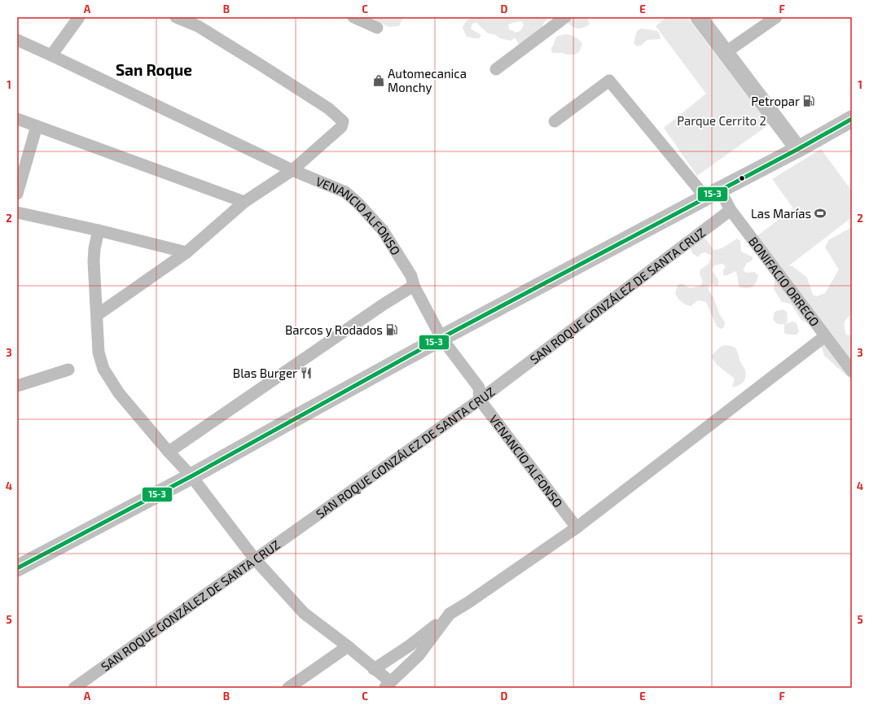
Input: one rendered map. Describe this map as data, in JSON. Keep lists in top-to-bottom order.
{
  "streets": {
    "street": ["VENANCIO ALFONSO", "BONIFACIO ORREGO", "SAN ROQUE GONZÁLEZ DE SANTA CRUZ"]
  },
  "crossings": [
    ["VENANCIO ALFONSO", "SAN ROQUE GONZÁLEZ DE SANTA CRUZ"],
    ["BONIFACIO ORREGO", "SAN ROQUE GONZÁLEZ DE SANTA CRUZ"]
  ],
  "districts": ["San Roque"],
  "parks": ["Parque Cerrito 2"],
  "places": {
    "shop": ["Automecanica Monchy"],
    "fuel station": ["Petropar", "Barcos y Rodados"],
    "sports": ["Las Marías"],
    "restaurant": ["Blas Burger"]
  },
  "lines": ["transit line 15-3"],
  "grid": {
    "columns": [
      "A",
      "B",
      "C",
      "D",
      "E",
      "F"
    ],
    "rows": [
      "1",
      "2",
      "3",
      "4",
      "5"
    ]
  }
}
